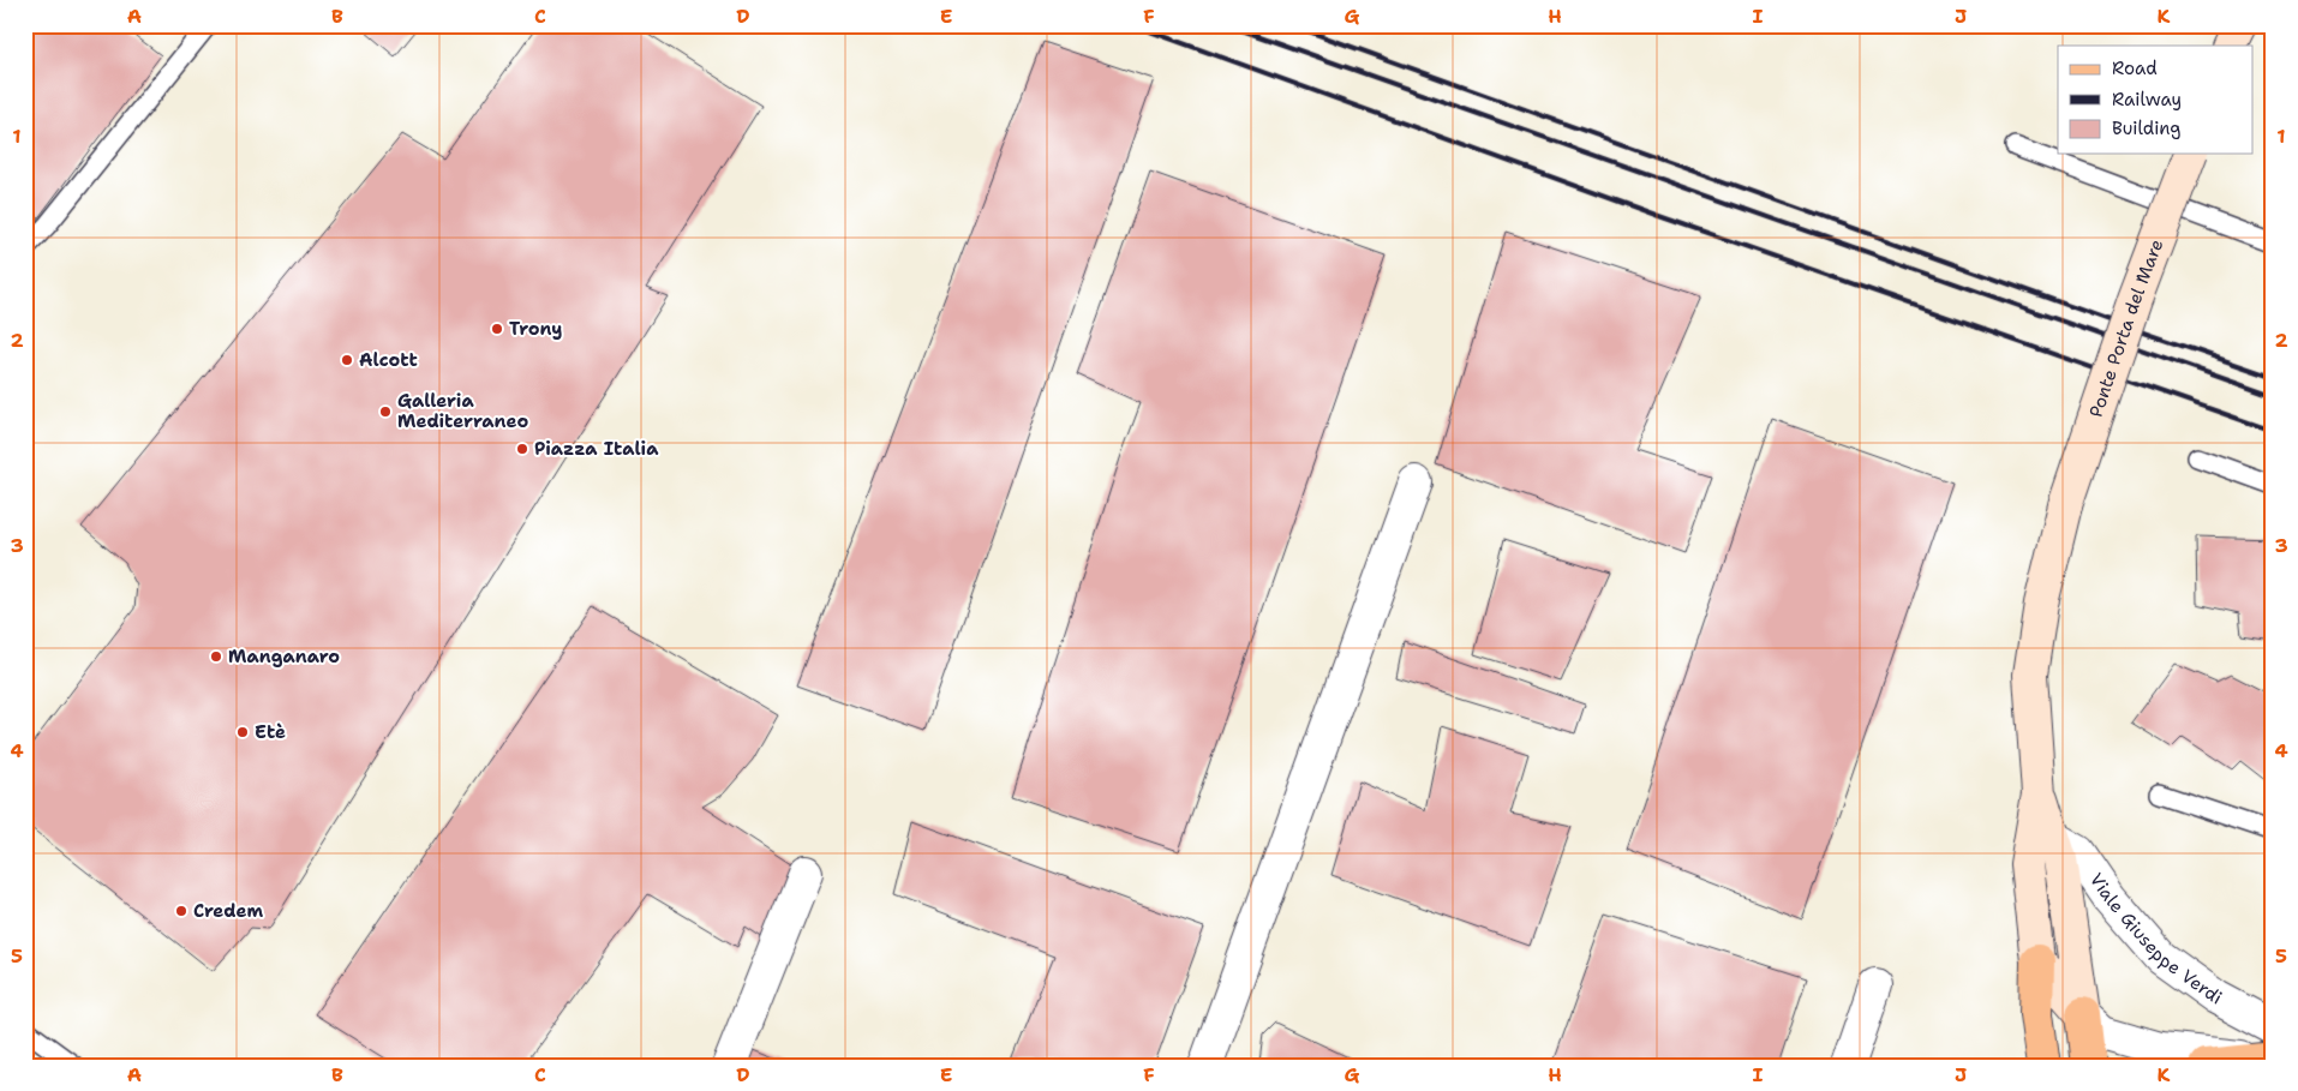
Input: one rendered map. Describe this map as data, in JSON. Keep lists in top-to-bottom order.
{
  "streets": {
    "main road": ["Ponte Porta del Mare"],
    "street": ["Viale Giuseppe Verdi"]
  },
  "places": [
    "Trony",
    "Alcott",
    "Galleria Mediterraneo",
    "Piazza Italia",
    "Manganaro",
    "Etè",
    "Credem"
  ],
  "legend": ["Road", "Railway", "Building"],
  "grid": {
    "columns": [
      "A",
      "B",
      "C",
      "D",
      "E",
      "F",
      "G",
      "H",
      "I",
      "J",
      "K"
    ],
    "rows": [
      "1",
      "2",
      "3",
      "4",
      "5"
    ]
  }
}
